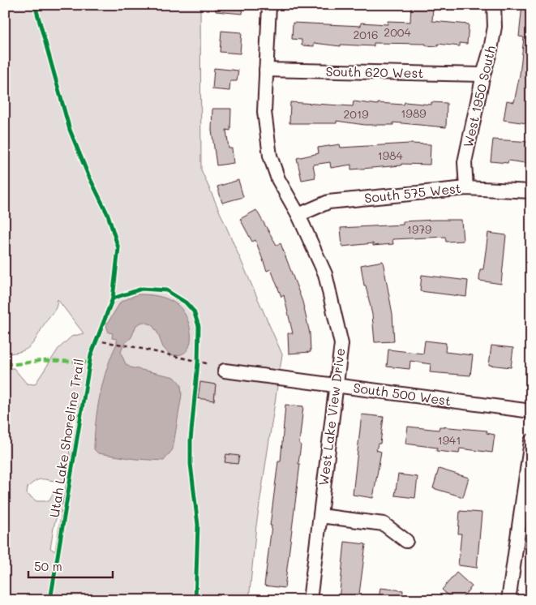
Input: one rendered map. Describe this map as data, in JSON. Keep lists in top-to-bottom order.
{
  "streets": {
    "street": [
      "South 620 West",
      "West 1950 South",
      "South 575 West",
      "South 500 West",
      "West Lake View Drive"
    ],
    "cycle path": ["Utah Lake Shoreline Trail"]
  },
  "crossings": [
    ["South 620 West", "West 1950 South"],
    ["South 620 West", "West Lake View Drive"],
    ["West 1950 South", "South 575 West"],
    ["South 575 West", "West Lake View Drive"],
    ["South 500 West", "West Lake View Drive"]
  ],
  "house_numbers": [
    "2004",
    "2016",
    "1989",
    "2019",
    "1984",
    "1979",
    "1941"
  ],
  "scale_bar": "50 m"
}
